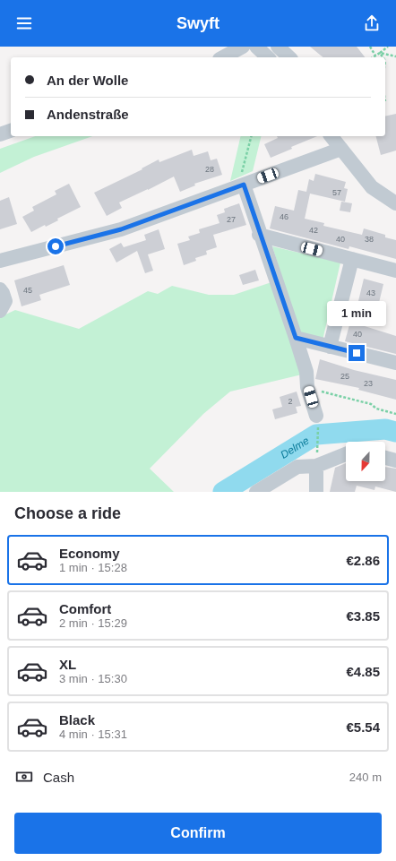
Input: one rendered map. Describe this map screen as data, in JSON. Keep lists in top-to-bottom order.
{
  "water": ["Delme"],
  "house_numbers": [
    "28",
    "57",
    "46",
    "27",
    "42",
    "40",
    "38",
    "45",
    "43",
    "40",
    "25",
    "23",
    "2"
  ],
  "north": "bottom",
  "page": {
    "header": "Swyft",
    "banner": ["An der Wolle", "Andenstraße"],
    "bubble": "1 min",
    "heading": "Choose a ride",
    "list": [
      {
        "name": "Economy",
        "note": "1 min · 15:28",
        "value": "€2.86"
      },
      {
        "name": "Comfort",
        "note": "2 min · 15:29",
        "value": "€3.85"
      },
      {
        "name": "XL",
        "note": "3 min · 15:30",
        "value": "€4.85"
      },
      {
        "name": "Black",
        "note": "4 min · 15:31",
        "value": "€5.54"
      }
    ],
    "pay": ["Cash", "240 m"],
    "buttons": "Confirm"
  }
}
